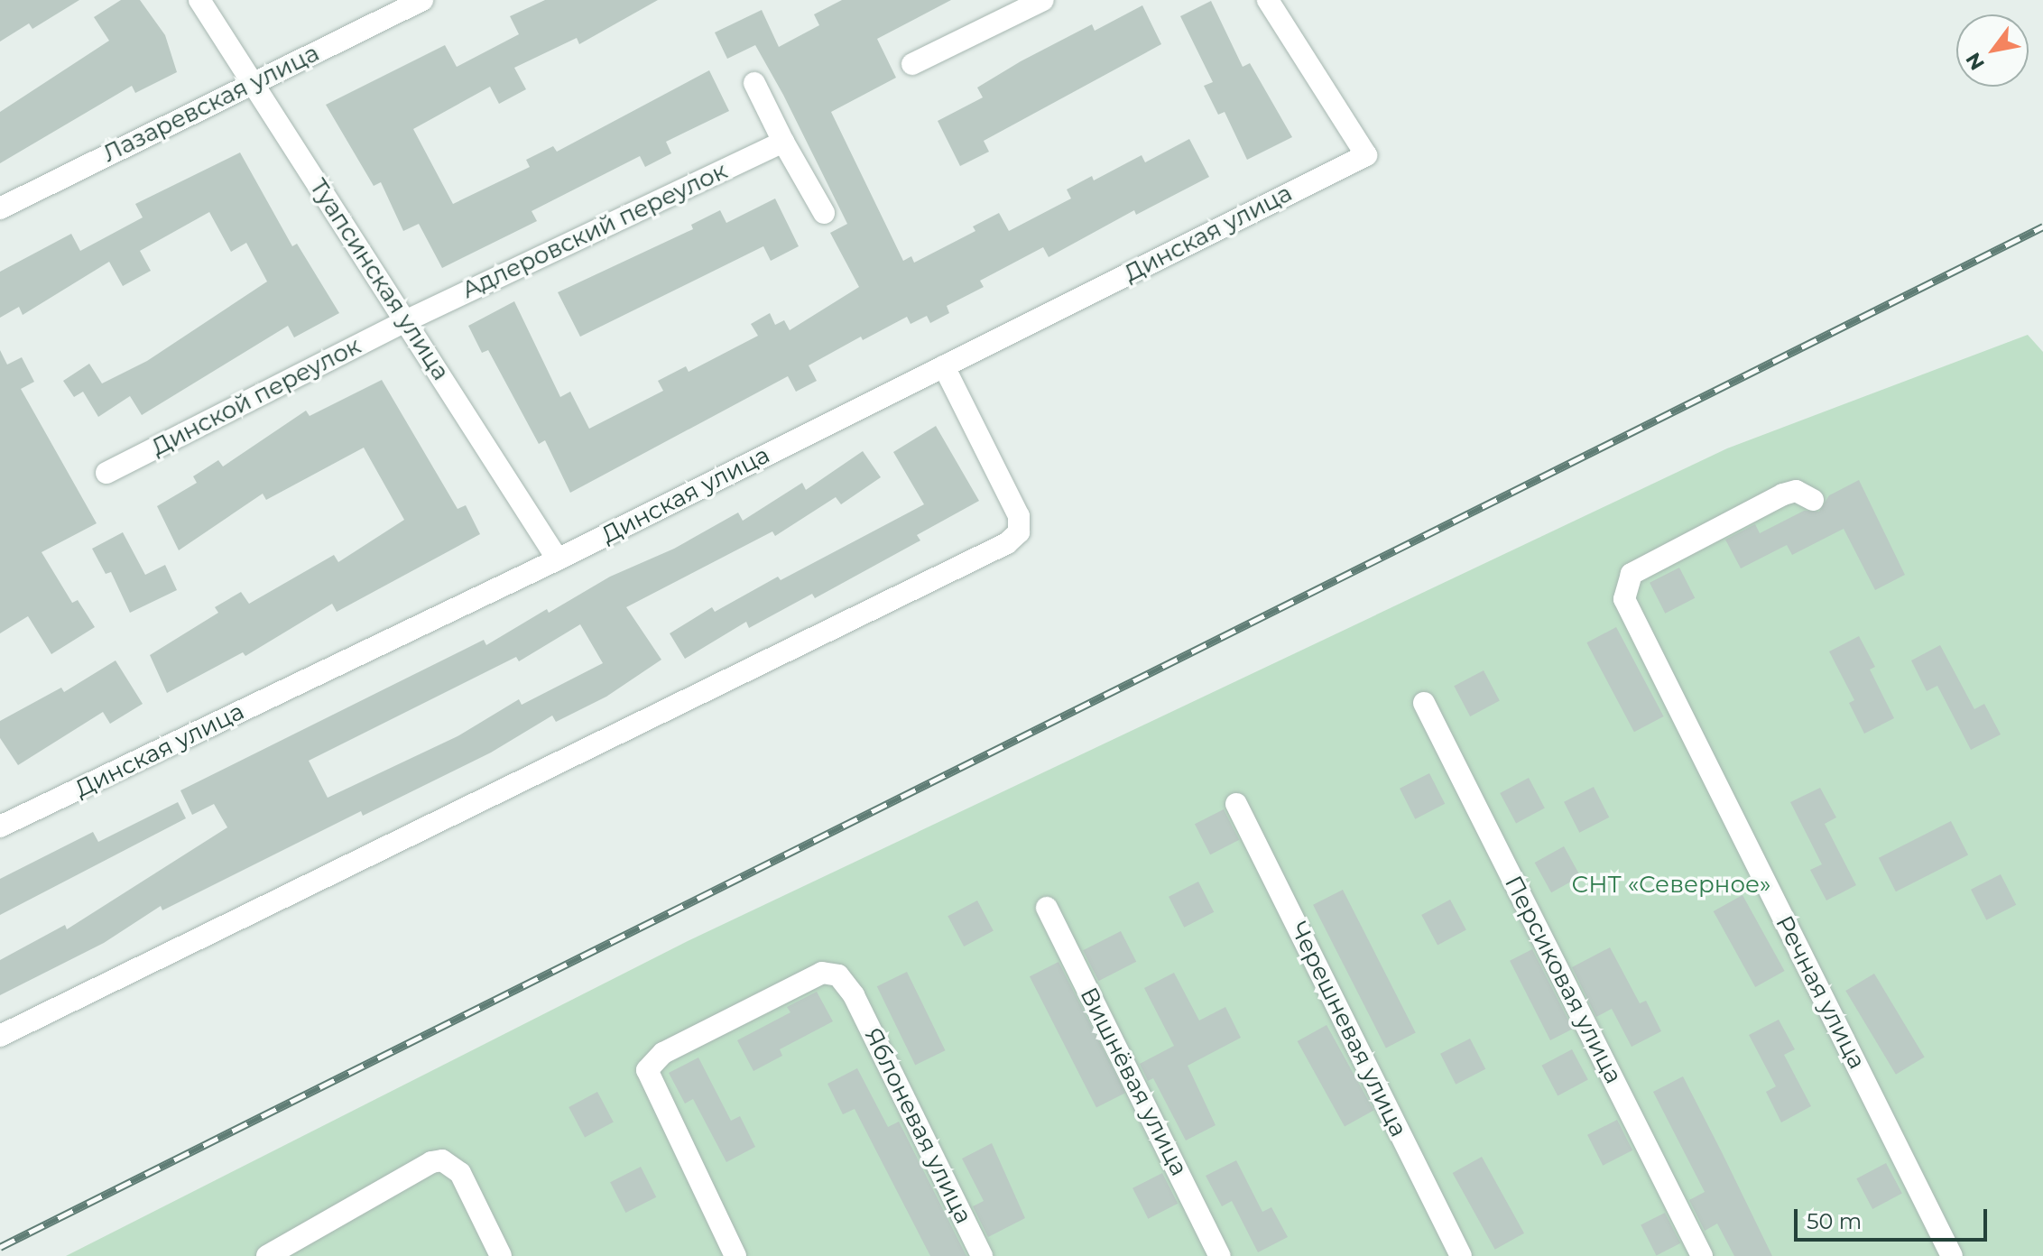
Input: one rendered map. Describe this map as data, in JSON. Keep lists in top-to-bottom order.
{
  "streets": {
    "street": [
      "Лазаревская улица",
      "Адлеровский переулок",
      "Динская улица",
      "Туапсинская улица",
      "Динской переулок",
      "Персиковая улица",
      "Речная улица",
      "Черешневая улица",
      "Вишнёвая улица",
      "Яблоневая улица"
    ]
  },
  "crossings": [
    ["Лазаревская улица", "Туапсинская улица"],
    ["Адлеровский переулок", "Туапсинская улица"],
    ["Адлеровский переулок", "Динской переулок"],
    ["Динская улица", "Туапсинская улица"],
    ["Туапсинская улица", "Динской переулок"]
  ],
  "parks": ["СНТ «Северное»"],
  "scale_bar": "50 m",
  "north": "bottom left"
}
